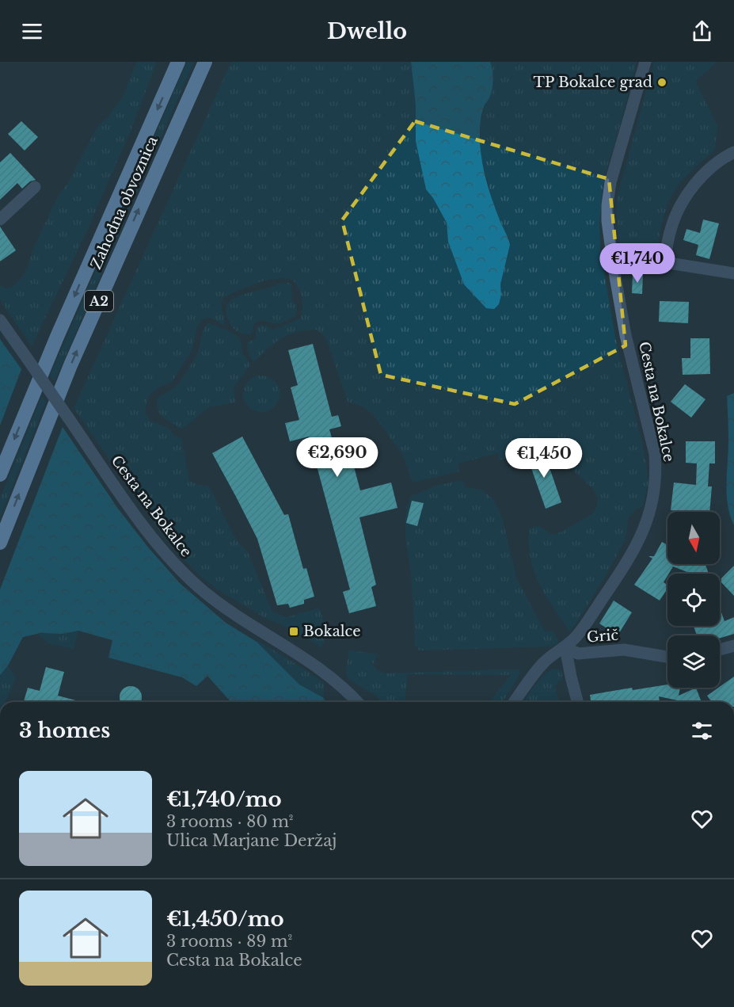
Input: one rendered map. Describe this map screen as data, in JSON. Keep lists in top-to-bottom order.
{
  "streets": {
    "highway": ["Zahodna obvoznica", "A2"],
    "street": ["Cesta na Bokalce", "Grič"]
  },
  "crossings": [
    ["Cesta na Bokalce", "Grič"]
  ],
  "places": {
    "other": ["TP Bokalce grad"],
    "transit": ["Bokalce"]
  },
  "north": "bottom",
  "page": {
    "header": "Dwello",
    "price": ["€1,740", "€2,690", "€1,450"],
    "heading": "3 homes",
    "list": [
      {
        "name": "€1,740/mo",
        "note": "3 rooms · 80 m² · Ulica Marjane Deržaj"
      },
      {
        "name": "€1,450/mo",
        "note": "3 rooms · 89 m² · Cesta na Bokalce"
      }
    ]
  }
}
